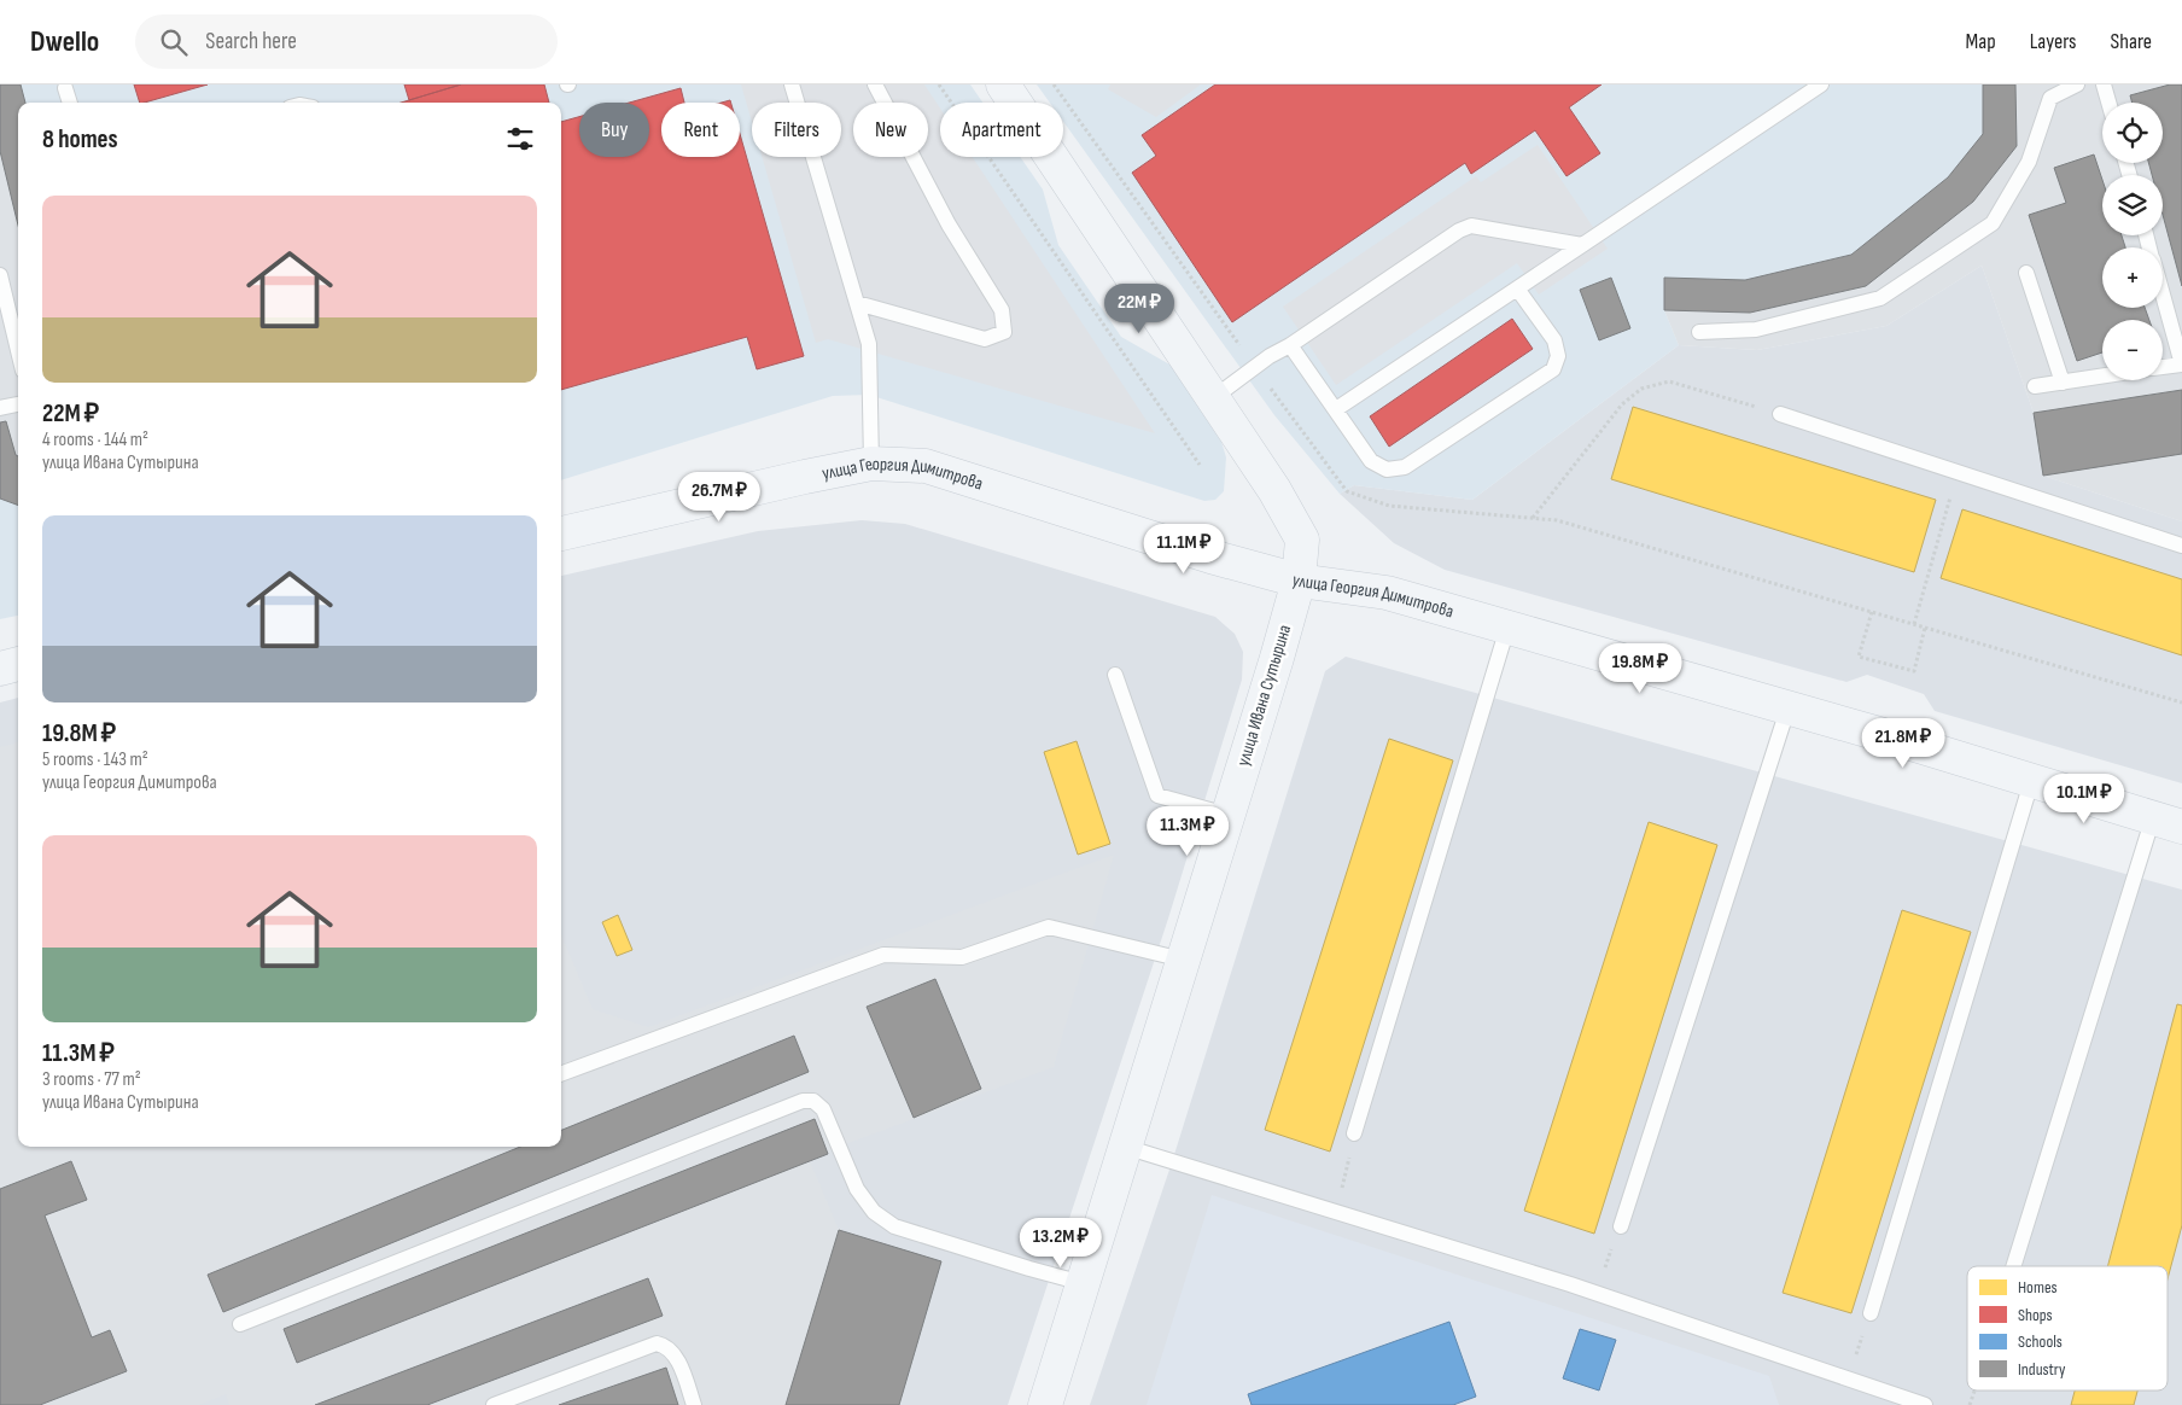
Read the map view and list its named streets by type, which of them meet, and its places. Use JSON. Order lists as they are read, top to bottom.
{
  "streets": {
    "main road": ["улица Георгия Димитрова", "улица Ивана Сутырина"]
  },
  "crossings": [
    ["улица Георгия Димитрова", "улица Ивана Сутырина"]
  ],
  "legend": [
    "Homes",
    "Shops",
    "Schools",
    "Industry"
  ],
  "page": {
    "header": "Dwello",
    "search": "Search here",
    "nav": ["Map", "Layers", "Share"],
    "map_buttons": ["+", "−"],
    "chip": [
      "Buy",
      "Rent",
      "Filters",
      "New",
      "Apartment"
    ],
    "heading": "8 homes",
    "list": [
      {
        "name": "22M ₽",
        "note": "4 rooms · 144 m² · улица Ивана Сутырина"
      },
      {
        "name": "19.8M ₽",
        "note": "5 rooms · 143 m² · улица Георгия Димитрова"
      },
      {
        "name": "11.3M ₽",
        "note": "3 rooms · 77 m² · улица Ивана Сутырина"
      }
    ],
    "price": [
      "22M ₽",
      "26.7M ₽",
      "11.1M ₽",
      "19.8M ₽",
      "21.8M ₽",
      "10.1M ₽",
      "11.3M ₽",
      "13.2M ₽"
    ]
  }
}
